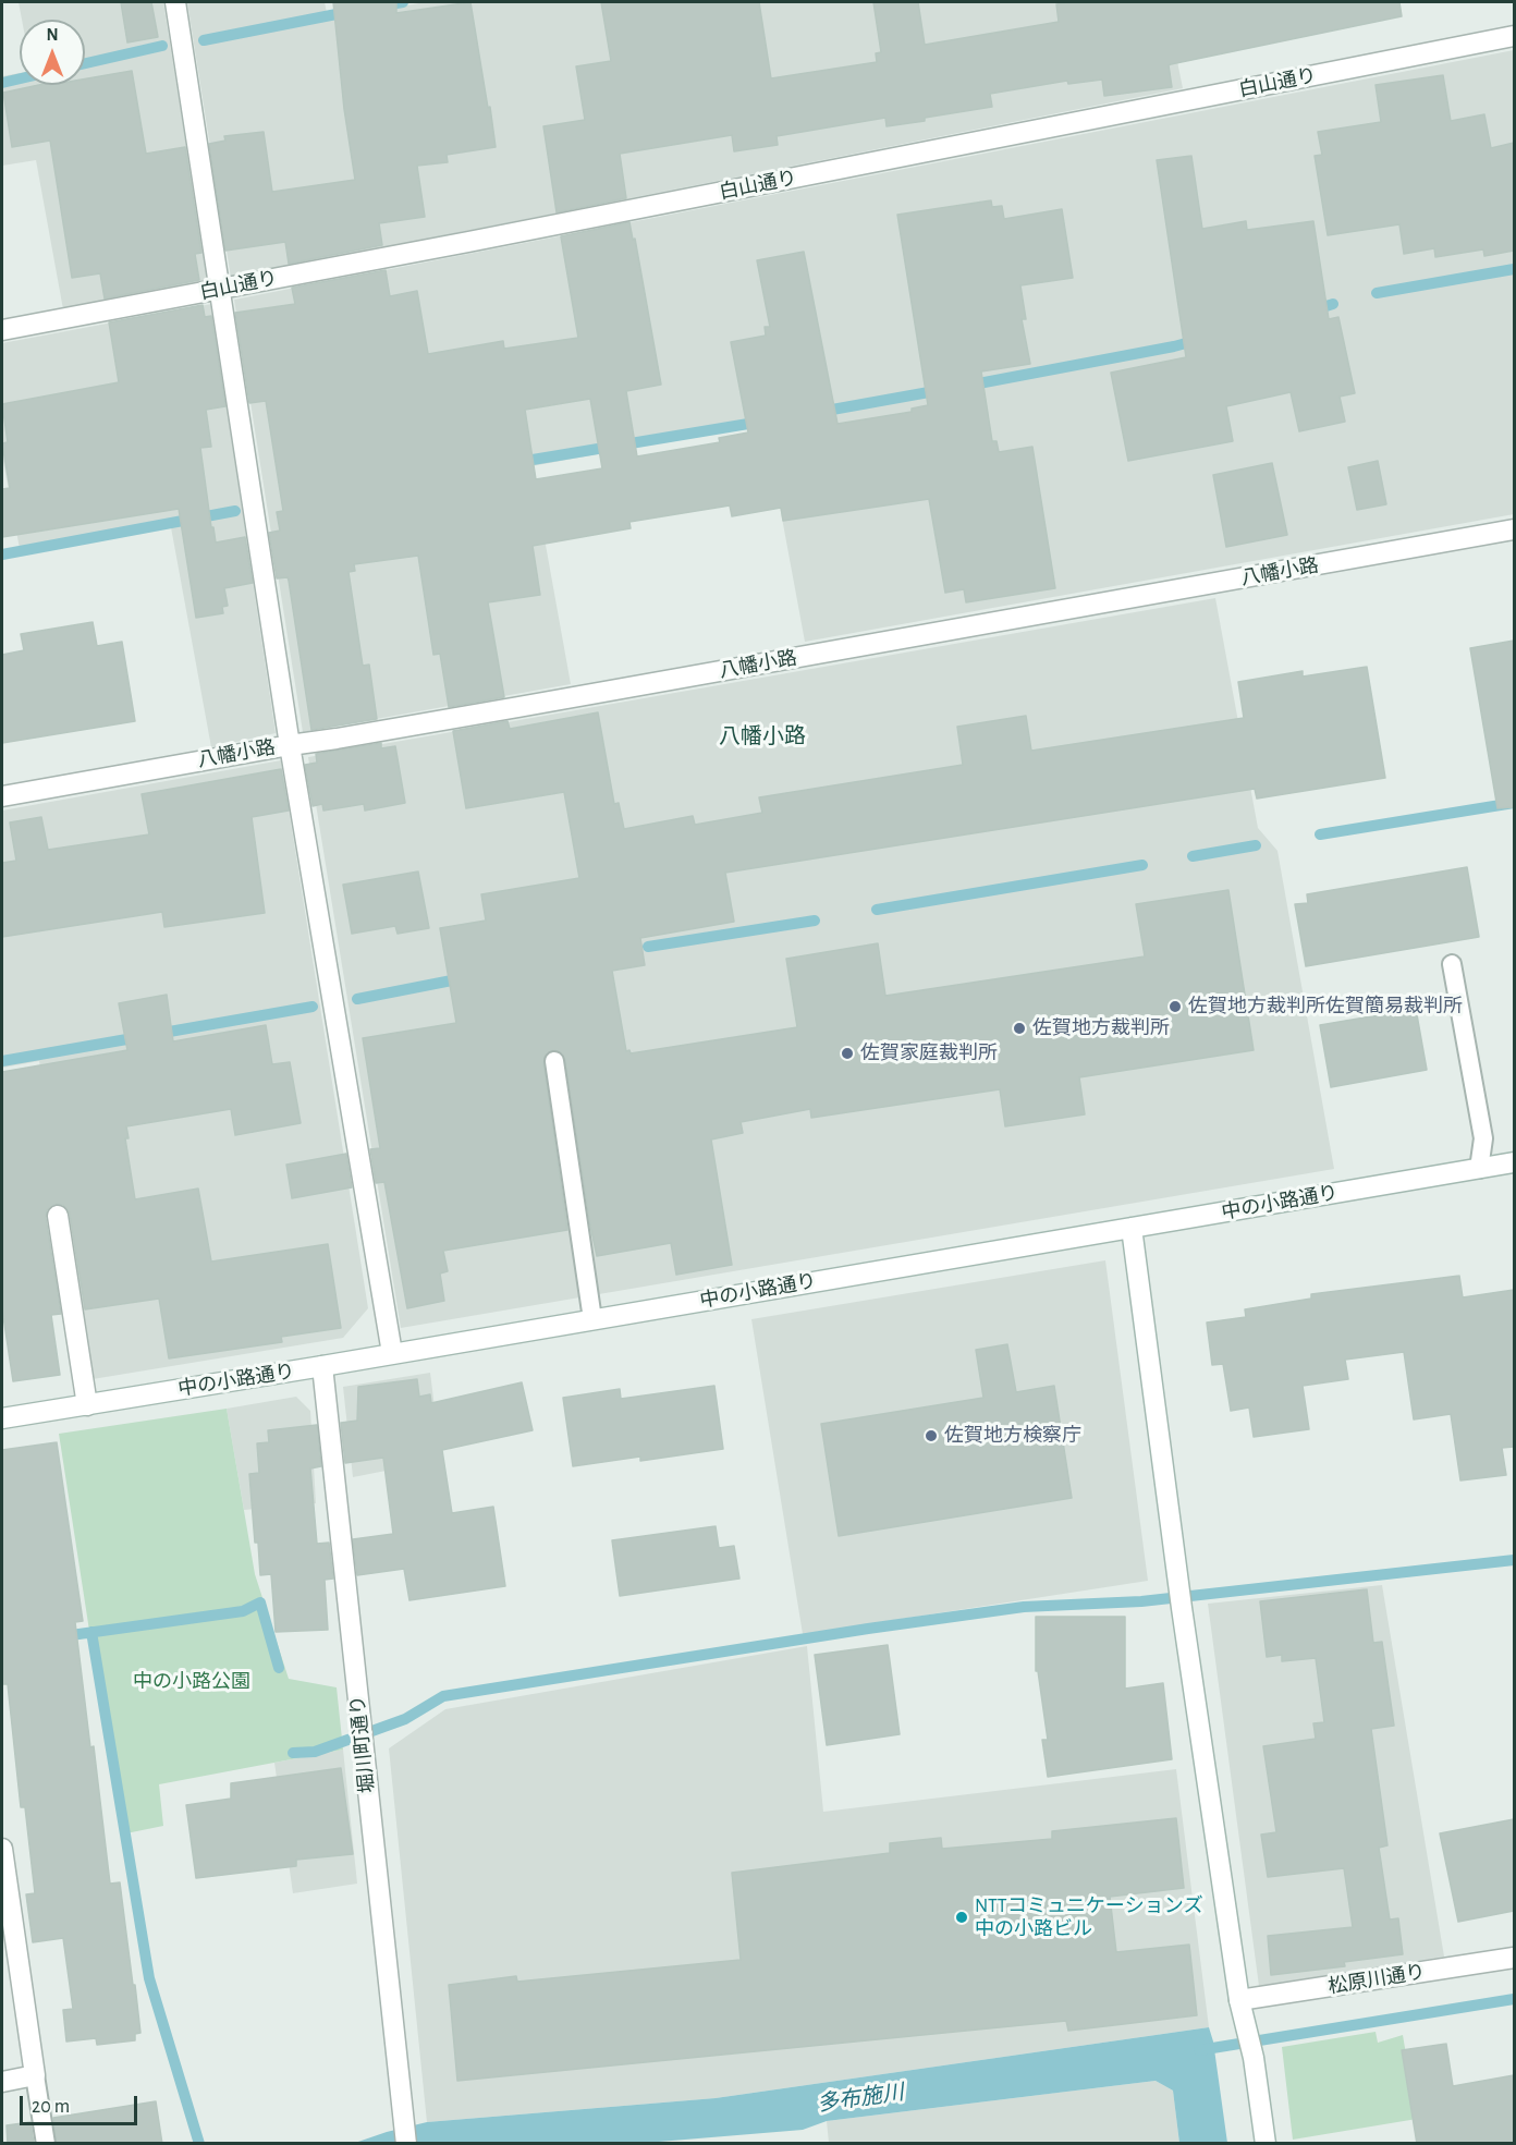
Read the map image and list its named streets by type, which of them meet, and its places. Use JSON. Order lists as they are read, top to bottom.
{
  "streets": {
    "street": [
      "白山通り",
      "八幡小路",
      "中の小路通り",
      "堀川町通り",
      "松原川通り"
    ]
  },
  "crossings": [
    ["中の小路通り", "堀川町通り"]
  ],
  "districts": ["八幡小路"],
  "water": ["多布施川"],
  "parks": ["中の小路公園"],
  "places": [
    "佐賀地方裁判所佐賀簡易裁判所",
    "佐賀地方裁判所",
    "佐賀家庭裁判所",
    "佐賀地方検察庁",
    "NTTコミュニケーションズ 中の小路ビル"
  ],
  "scale_bar": "20 m",
  "north": "top"
}
